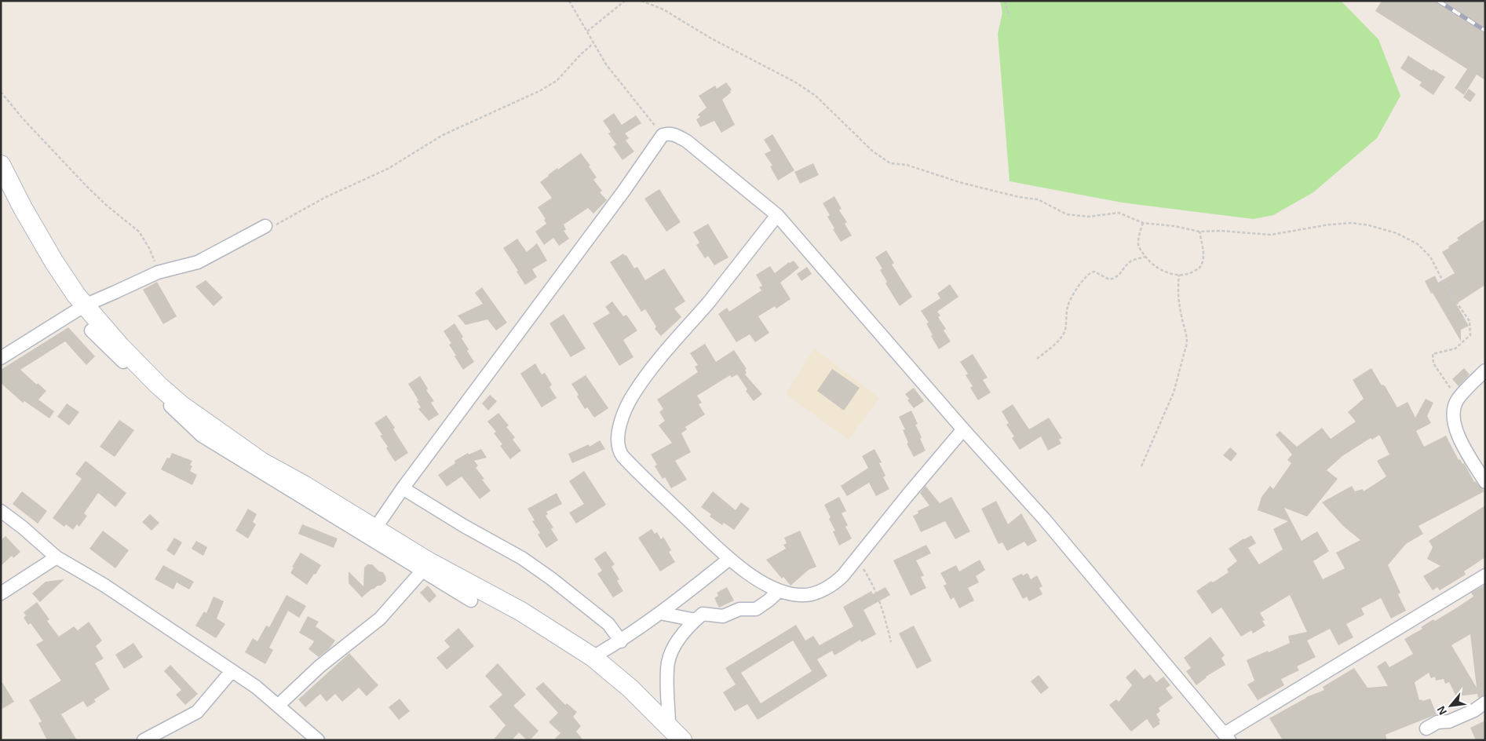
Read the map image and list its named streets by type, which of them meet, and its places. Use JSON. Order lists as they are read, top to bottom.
{
  "north": "bottom left"
}
